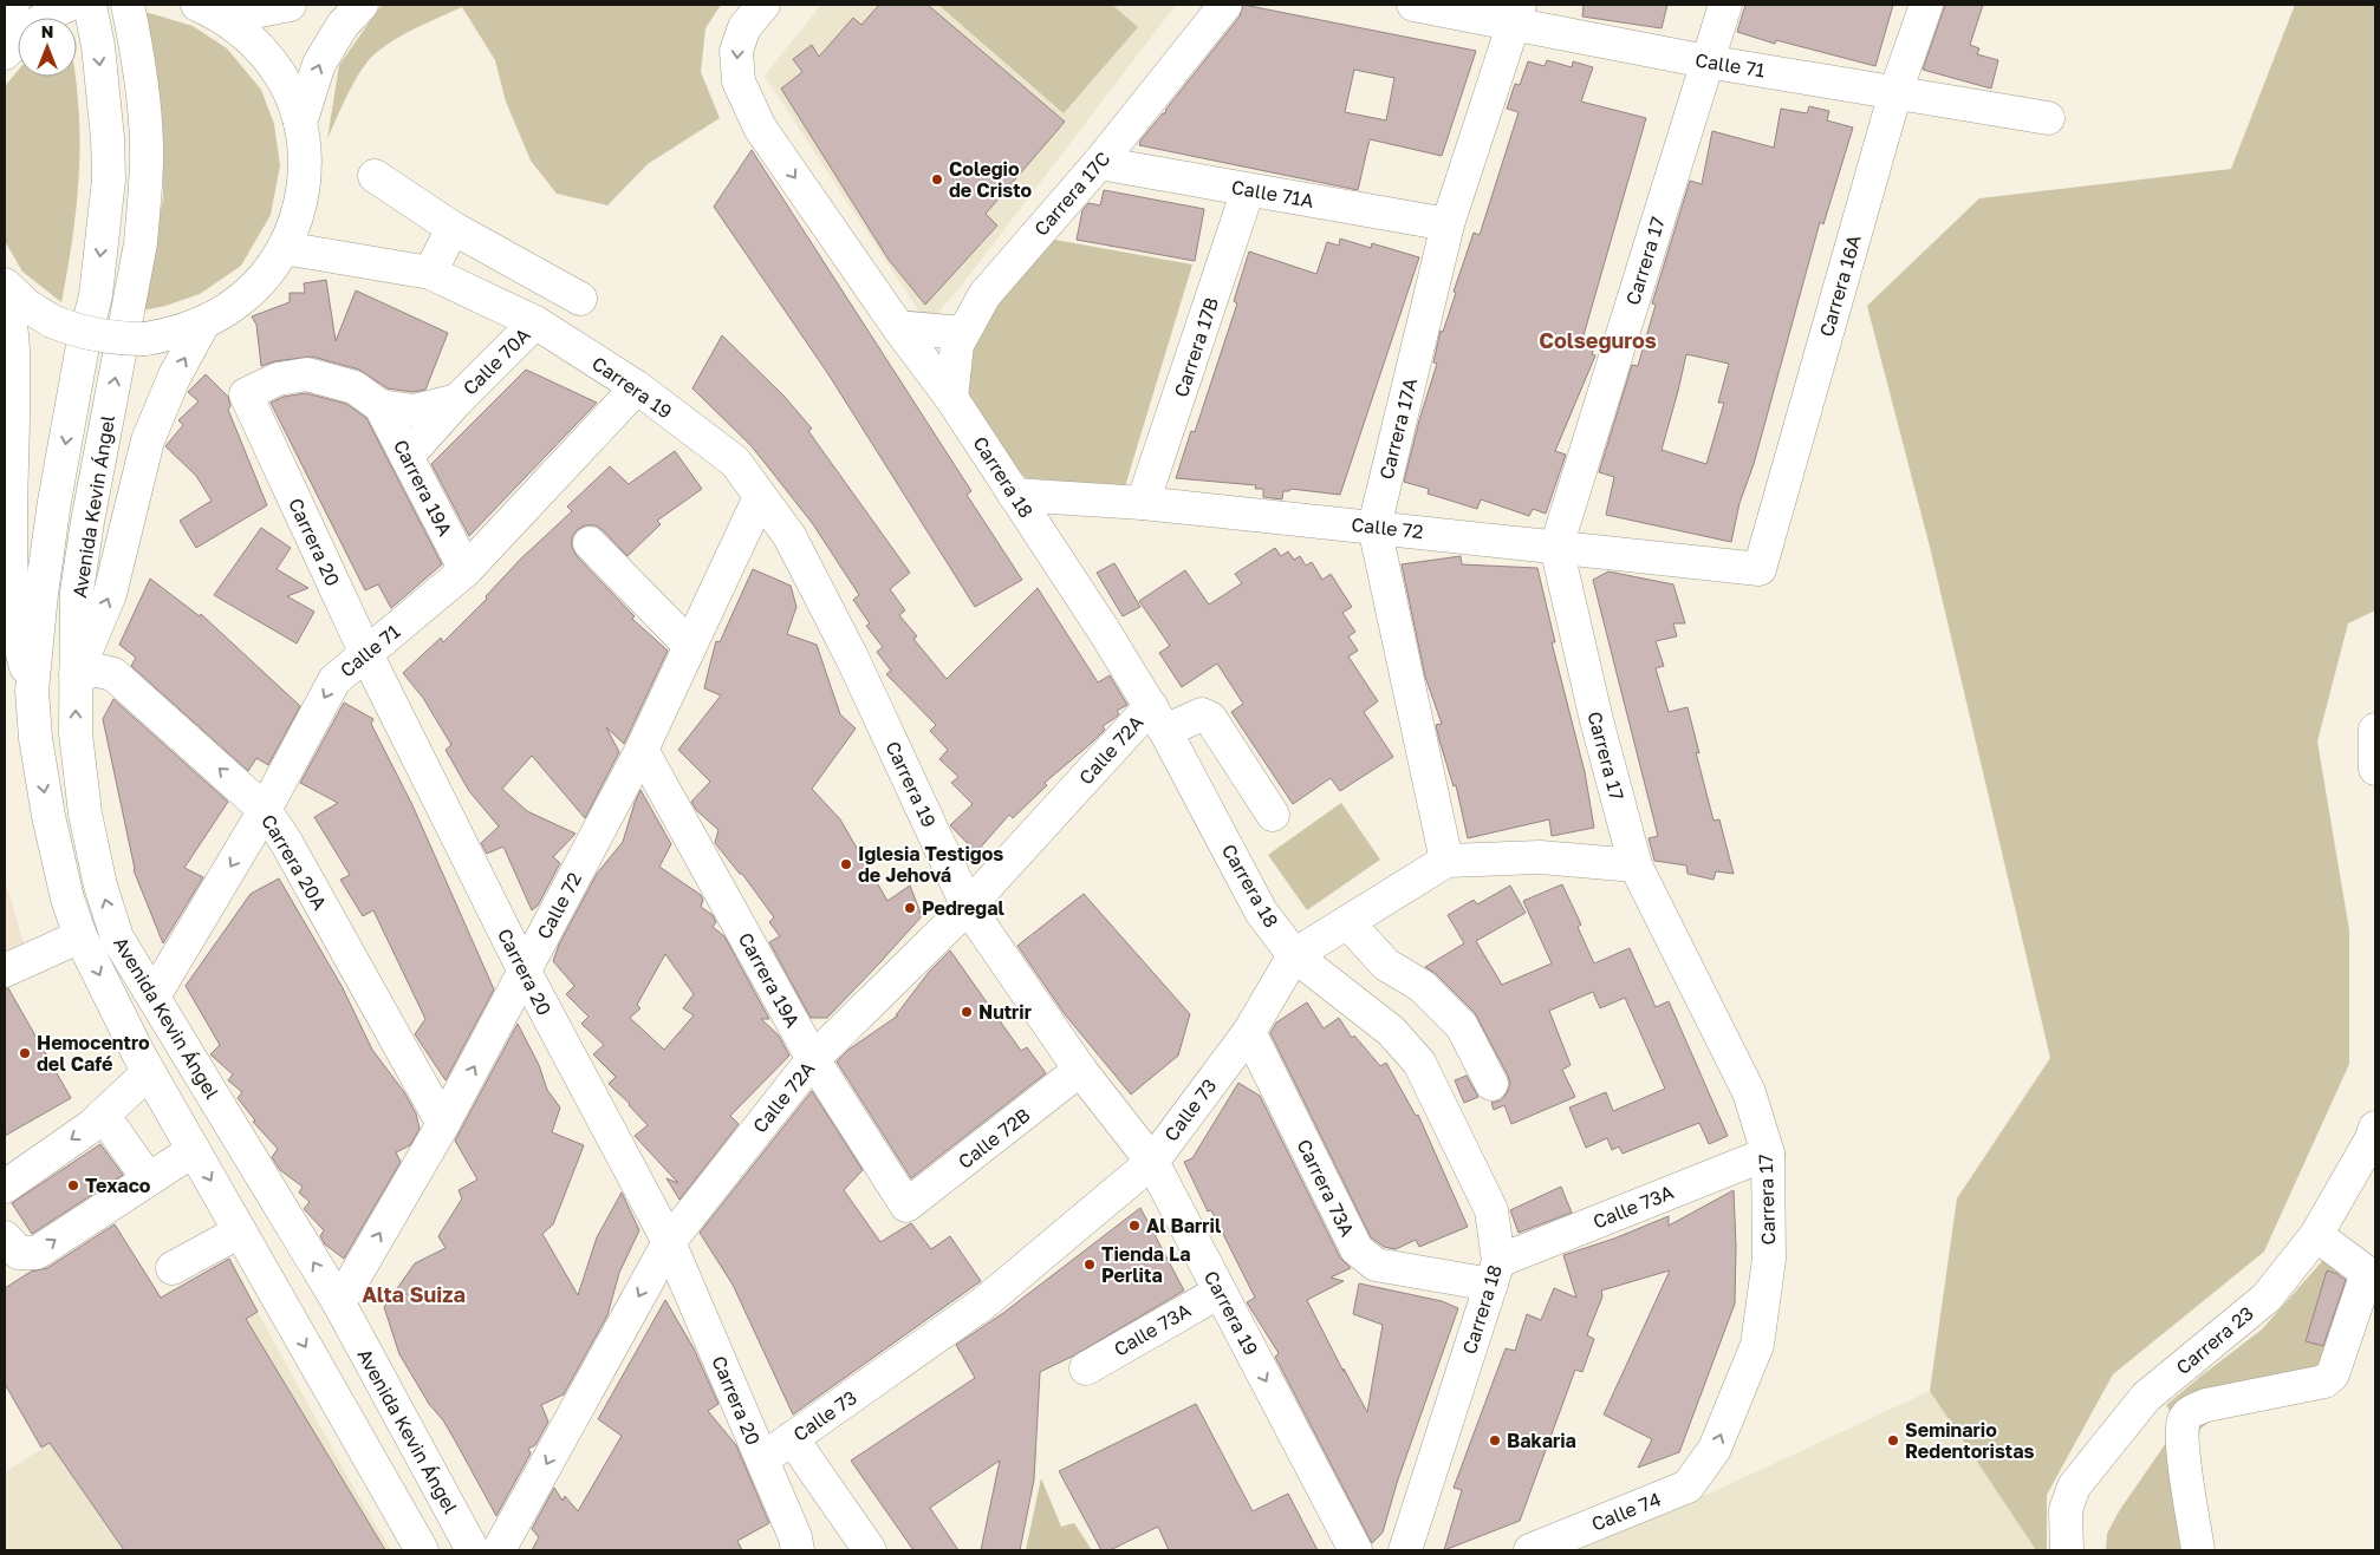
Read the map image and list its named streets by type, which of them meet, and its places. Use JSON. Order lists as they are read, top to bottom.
{
  "streets": {
    "street": [
      "Calle 71",
      "Carrera 17C",
      "Calle 71A",
      "Carrera 17",
      "Carrera 16A",
      "Carrera 17B",
      "Calle 70A",
      "Carrera 19",
      "Carrera 17A",
      "Carrera 18",
      "Carrera 19A",
      "Avenida Kevin Ángel",
      "Calle 72",
      "Carrera 20",
      "Calle 72A",
      "Carrera 20A",
      "Calle 73",
      "Calle 72B",
      "Carrera 73A",
      "Calle 73A",
      "Carrera 23",
      "Calle 74"
    ]
  },
  "crossings": [
    ["Calle 71", "Carrera 17"],
    ["Calle 71", "Carrera 16A"],
    ["Calle 71", "Carrera 19"],
    ["Calle 71", "Carrera 17A"],
    ["Calle 71", "Carrera 19A"],
    ["Calle 71", "Avenida Kevin Ángel"],
    ["Calle 71", "Carrera 20"],
    ["Calle 71", "Carrera 20A"],
    ["Carrera 17C", "Calle 71A"],
    ["Carrera 17C", "Carrera 18"],
    ["Calle 71A", "Carrera 17B"],
    ["Calle 71A", "Carrera 17A"],
    ["Carrera 17", "Calle 72"],
    ["Carrera 17", "Calle 73"],
    ["Carrera 17", "Calle 73A"],
    ["Carrera 17", "Calle 74"],
    ["Carrera 16A", "Calle 72"],
    ["Carrera 17B", "Calle 72"],
    ["Calle 70A", "Carrera 19"],
    ["Calle 70A", "Carrera 19A"],
    ["Calle 70A", "Carrera 20"],
    ["Carrera 19", "Calle 72"],
    ["Carrera 19", "Calle 72A"],
    ["Carrera 19", "Calle 73"],
    ["Carrera 19", "Calle 72B"],
    ["Carrera 19", "Calle 73A"],
    ["Carrera 17A", "Calle 72"],
    ["Carrera 17A", "Calle 73"],
    ["Carrera 18", "Calle 72"],
    ["Carrera 18", "Calle 72A"],
    ["Carrera 18", "Calle 73"],
    ["Carrera 18", "Carrera 73A"],
    ["Carrera 18", "Calle 73A"],
    ["Carrera 19A", "Calle 72"],
    ["Carrera 19A", "Carrera 20"],
    ["Carrera 19A", "Calle 72A"],
    ["Carrera 19A", "Calle 72B"],
    ["Avenida Kevin Ángel", "Calle 72"],
    ["Avenida Kevin Ángel", "Carrera 20A"],
    ["Calle 72", "Carrera 20"],
    ["Calle 72", "Carrera 20A"],
    ["Carrera 20", "Calle 72A"],
    ["Carrera 20", "Calle 73"],
    ["Calle 73", "Carrera 73A"],
    ["Carrera 73A", "Calle 73A"]
  ],
  "one_way": ["Carrera 20A"],
  "districts": ["Colseguros", "Alta Suiza"],
  "places": [
    "Colegio de Cristo",
    "Iglesia Testigos de Jehová",
    "Pedregal",
    "Nutrir",
    "Hemocentro del Café",
    "Texaco",
    "Al Barril",
    "Tienda La Perlita",
    "Bakaria",
    "Seminario Redentoristas"
  ],
  "north": "top"
}
